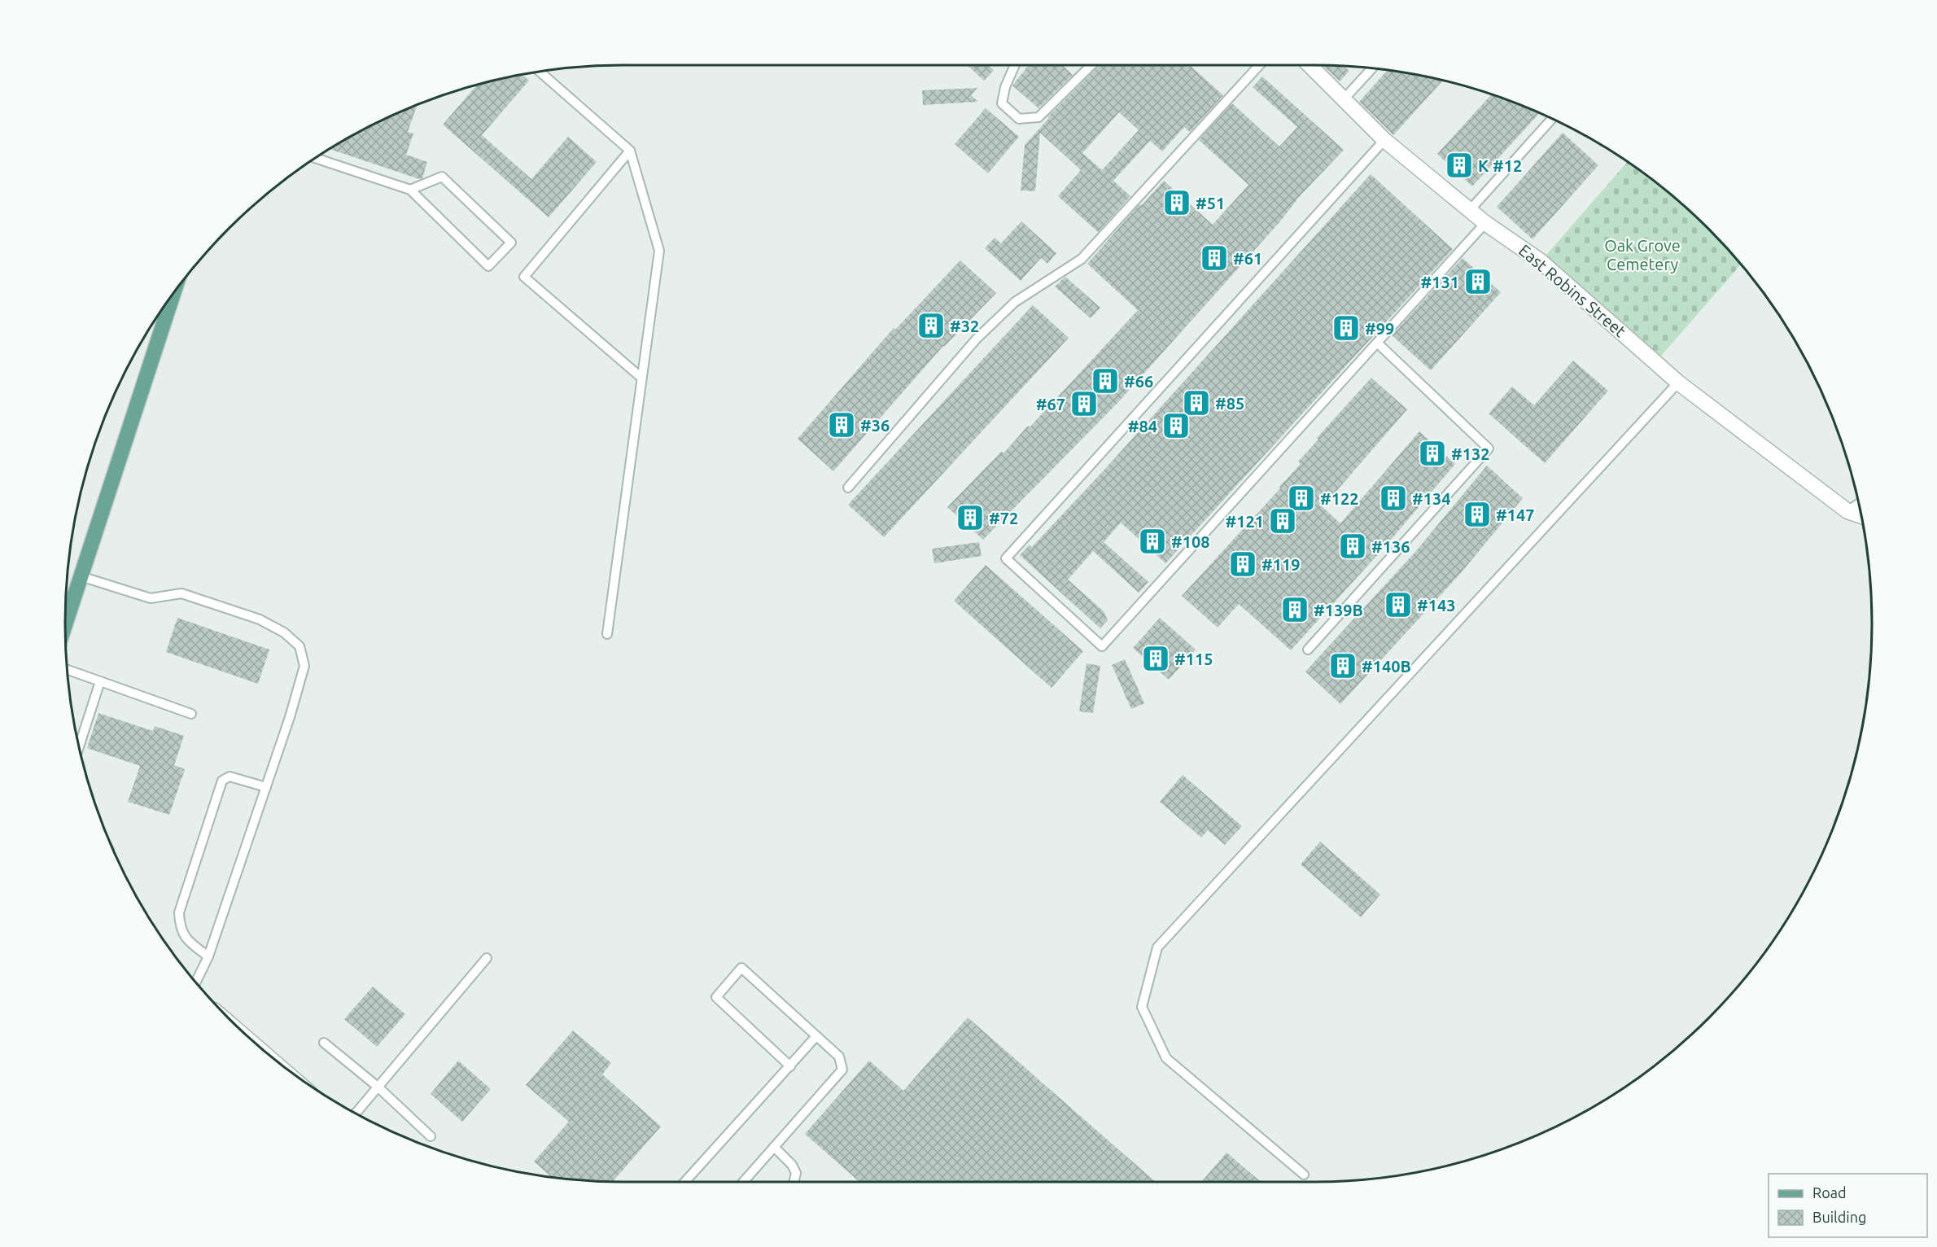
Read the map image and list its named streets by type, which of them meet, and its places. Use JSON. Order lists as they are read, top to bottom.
{
  "streets": {
    "street": ["East Robins Street"]
  },
  "parks": ["Oak Grove Cemetery"],
  "places": {
    "building": [
      "K #12",
      "#51",
      "#61",
      "#131",
      "#32",
      "#99",
      "#66",
      "#85",
      "#67",
      "#36",
      "#84",
      "#132",
      "#122",
      "#134",
      "#147",
      "#72",
      "#121",
      "#108",
      "#136",
      "#119",
      "#143",
      "#139B",
      "#115",
      "#140B"
    ]
  },
  "legend": ["Road", "Building"]
}
